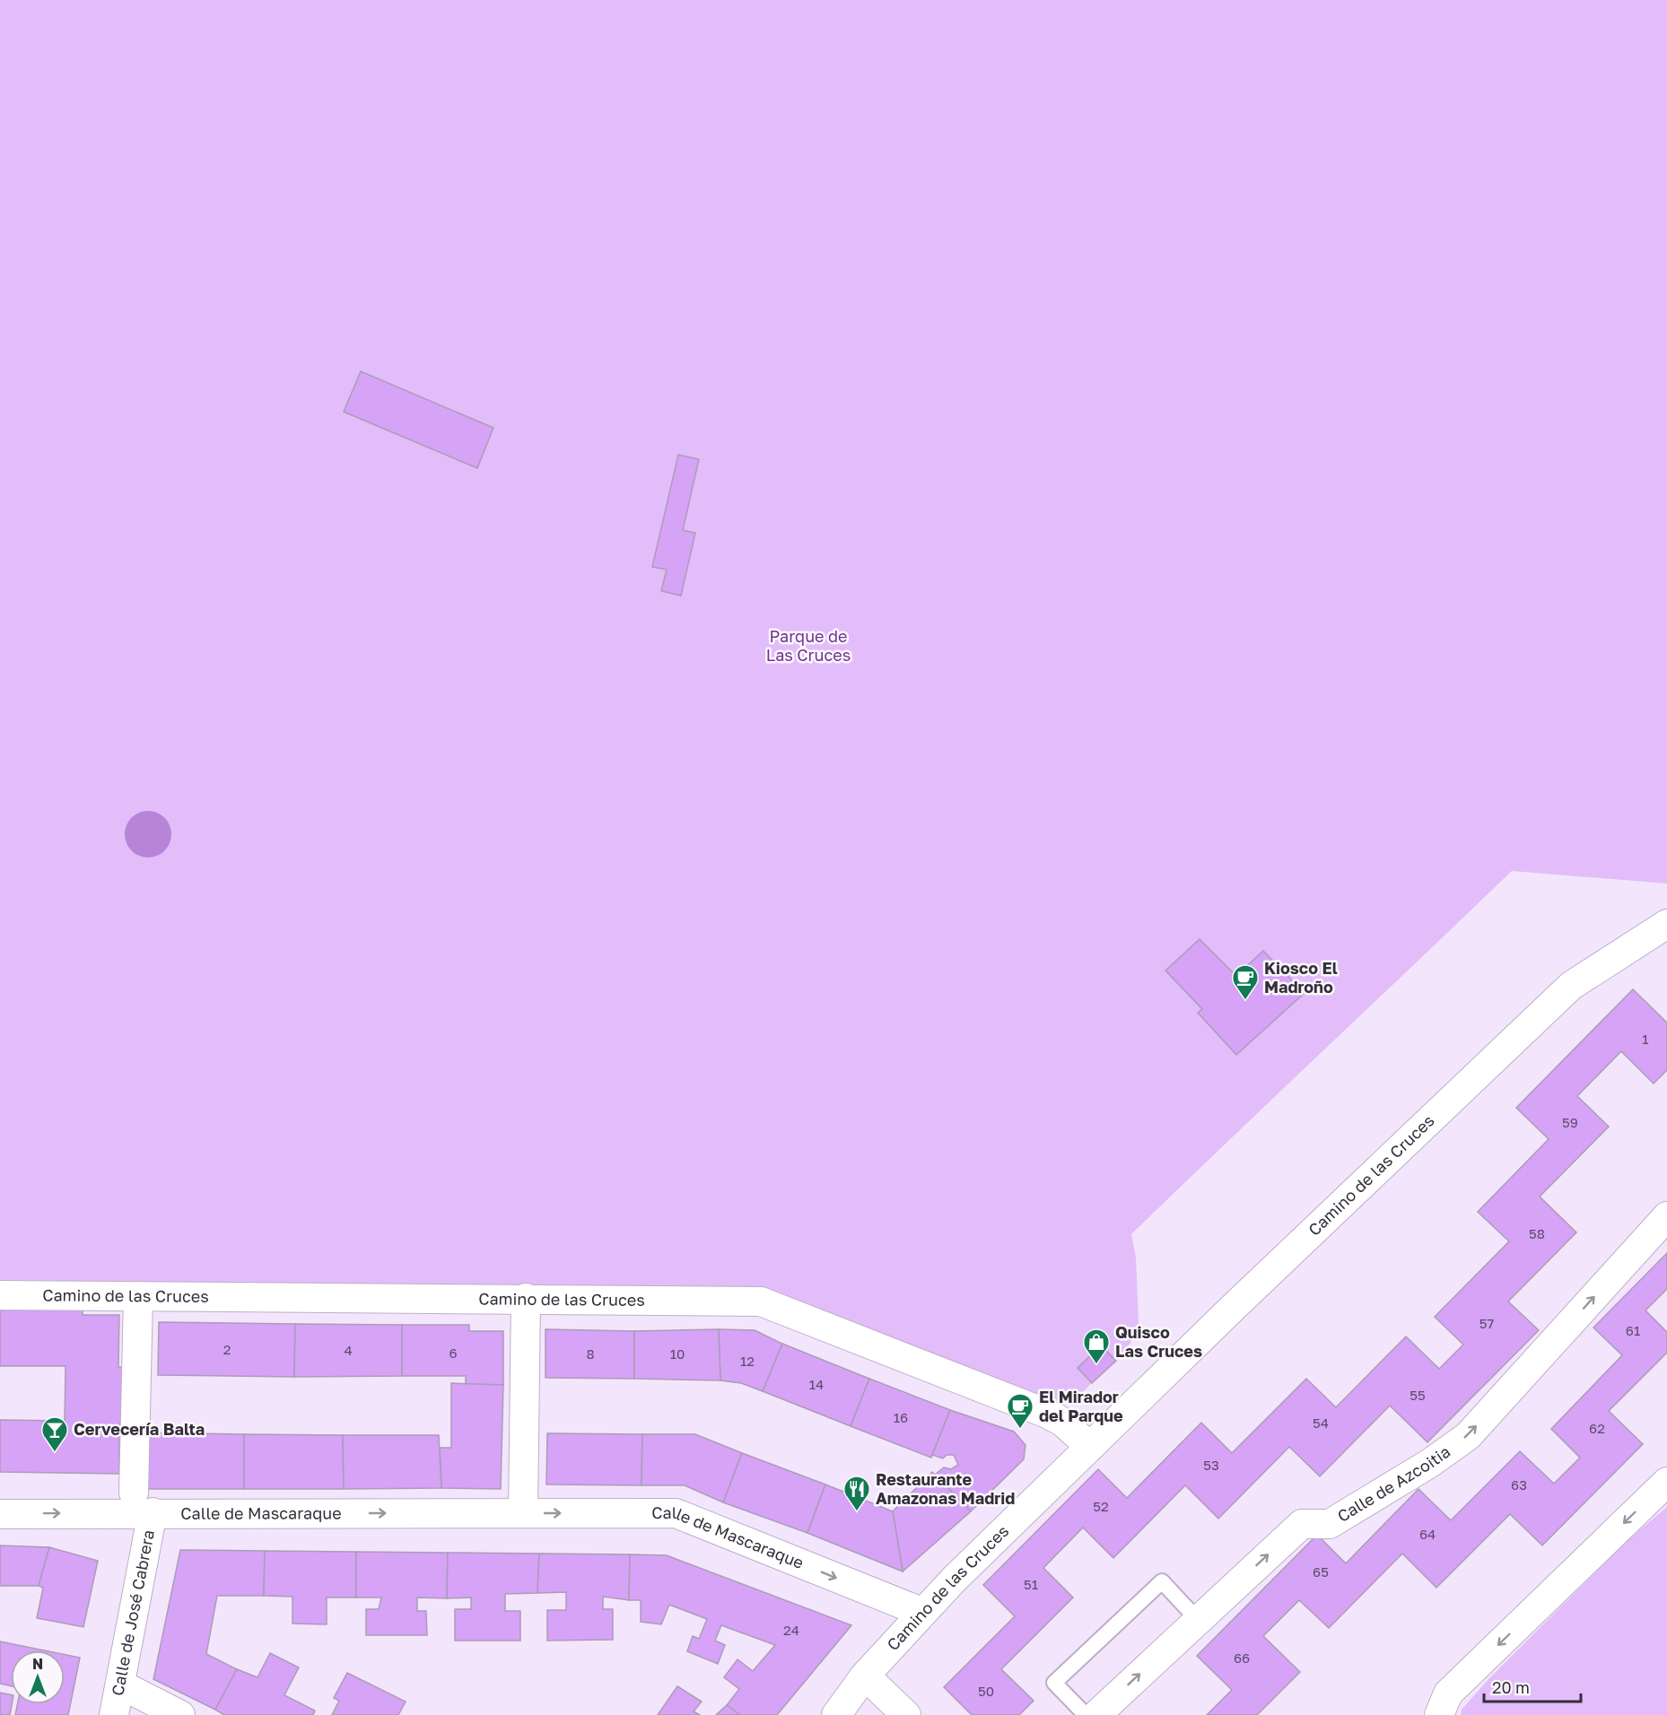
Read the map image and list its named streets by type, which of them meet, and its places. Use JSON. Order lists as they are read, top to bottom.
{
  "streets": {
    "street": [
      "Camino de las Cruces",
      "Calle de Azcoitia",
      "Calle de Mascaraque",
      "Calle de José Cabrera"
    ]
  },
  "crossings": [
    ["Camino de las Cruces", "Calle de Mascaraque"],
    ["Calle de Mascaraque", "Calle de José Cabrera"]
  ],
  "one_way": ["Calle de Mascaraque"],
  "parks": ["Parque de Las Cruces"],
  "places": {
    "cafe": ["Kiosco El Madroño", "El Mirador del Parque"],
    "shop": ["Quisco Las Cruces"],
    "bar": ["Cervecería Balta"],
    "restaurant": ["Restaurante Amazonas Madrid"]
  },
  "house_numbers": [
    "1",
    "59",
    "58",
    "57",
    "61",
    "2",
    "4",
    "6",
    "8",
    "10",
    "12",
    "14",
    "55",
    "16",
    "54",
    "62",
    "53",
    "63",
    "52",
    "64",
    "65",
    "51",
    "24",
    "66",
    "50"
  ],
  "scale_bar": "20 m",
  "north": "top"
}
